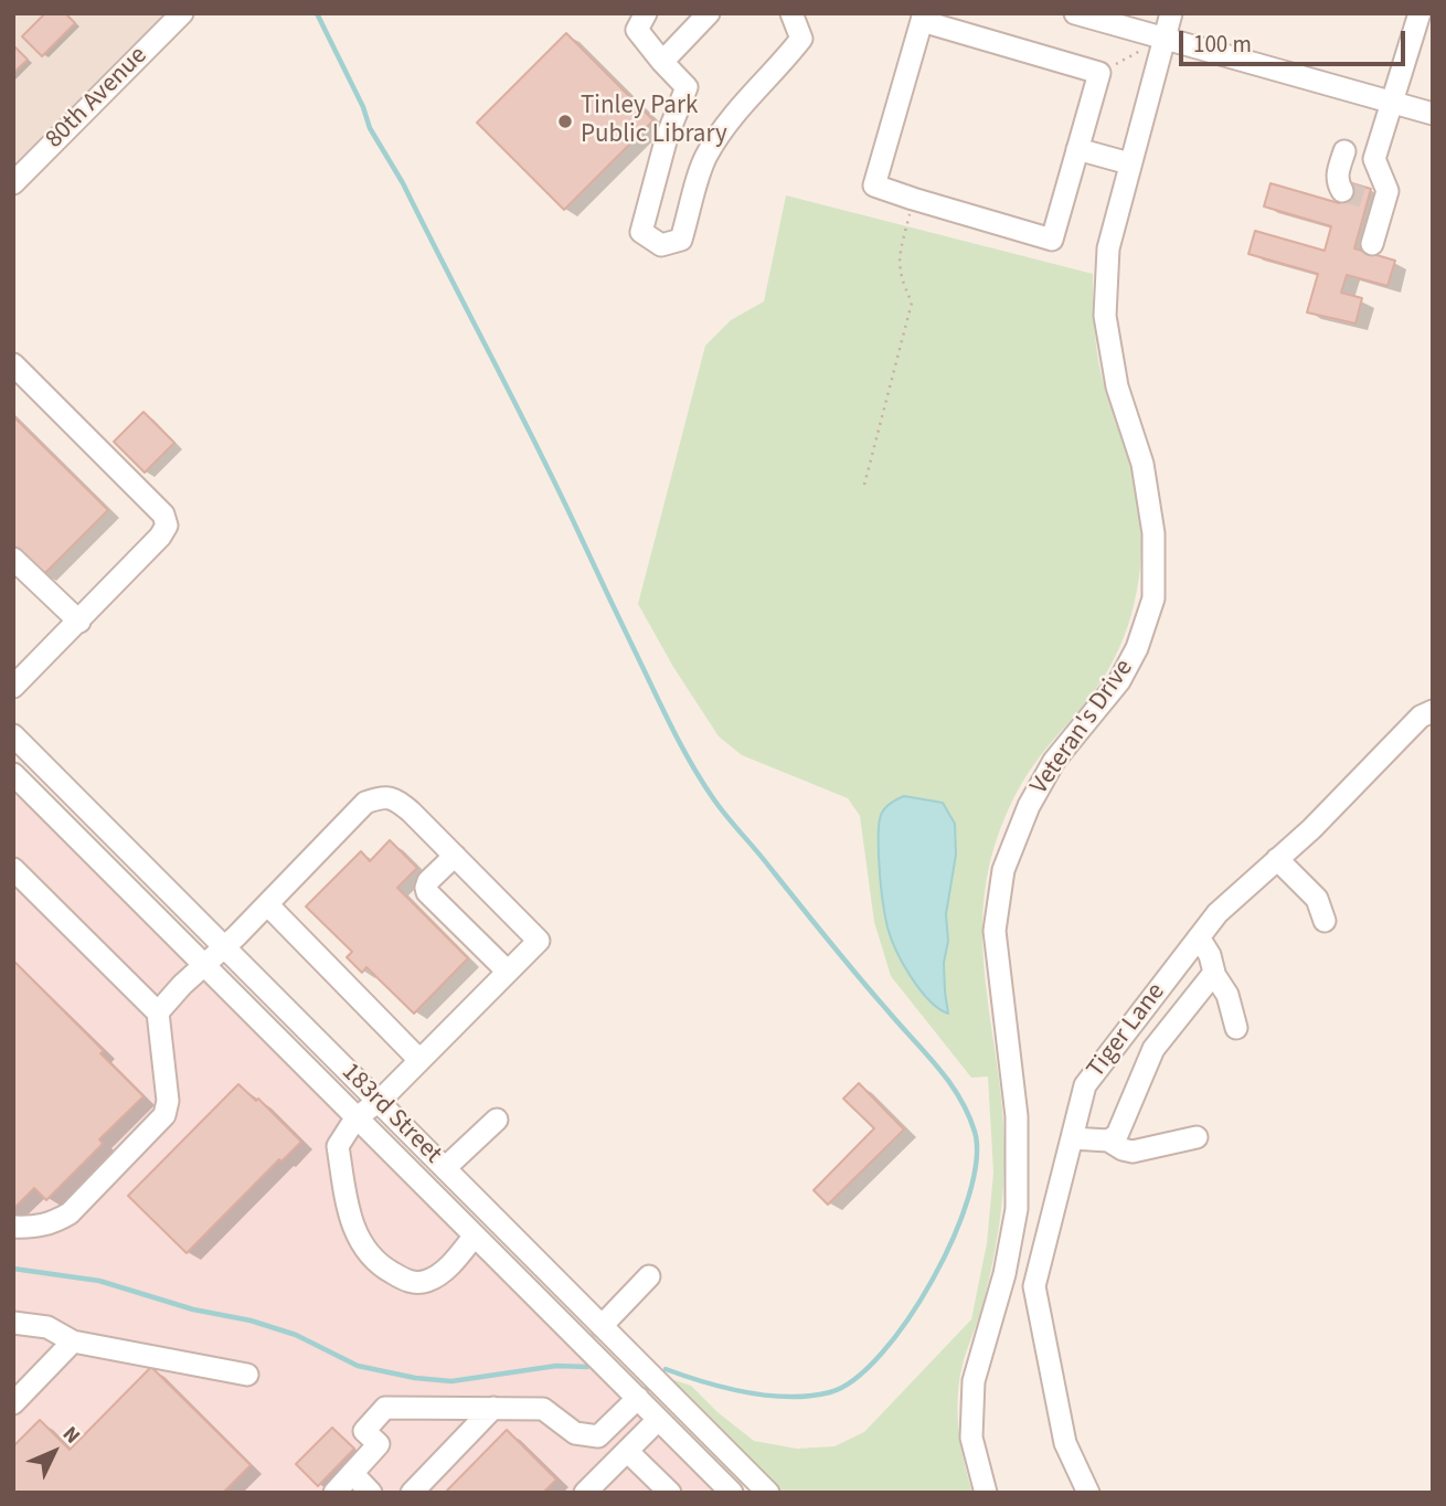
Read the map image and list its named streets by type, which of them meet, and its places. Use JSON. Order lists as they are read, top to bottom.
{
  "streets": {
    "street": [
      "80th Avenue",
      "Veteran's Drive",
      "Tiger Lane",
      "183rd Street"
    ]
  },
  "places": ["Tinley Park Public Library"],
  "scale_bar": "100 m",
  "north": "top right"
}
